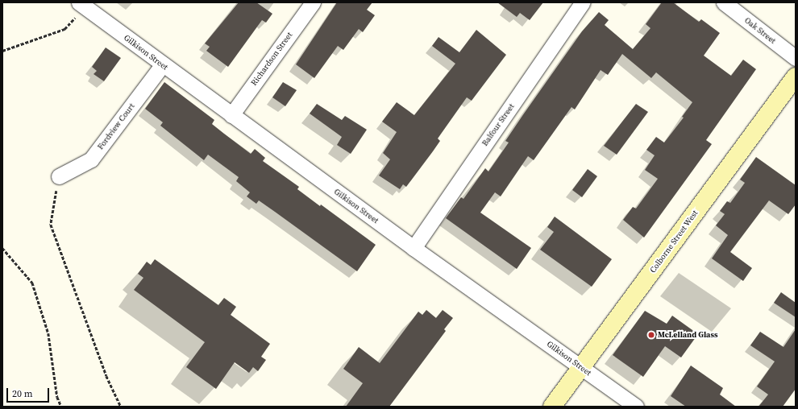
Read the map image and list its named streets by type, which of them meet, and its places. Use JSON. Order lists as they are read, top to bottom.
{
  "streets": {
    "main road": ["Colborne Street West"],
    "street": [
      "Oak Street",
      "Gilkison Street",
      "Richardson Street",
      "Balfour Street",
      "Fordview Court"
    ]
  },
  "crossings": [
    ["Gilkison Street", "Richardson Street"],
    ["Gilkison Street", "Balfour Street"],
    ["Gilkison Street", "Fordview Court"],
    ["Gilkison Street", "Colborne Street West"]
  ],
  "places": ["McLelland Glass"],
  "scale_bar": "20 m"
}
